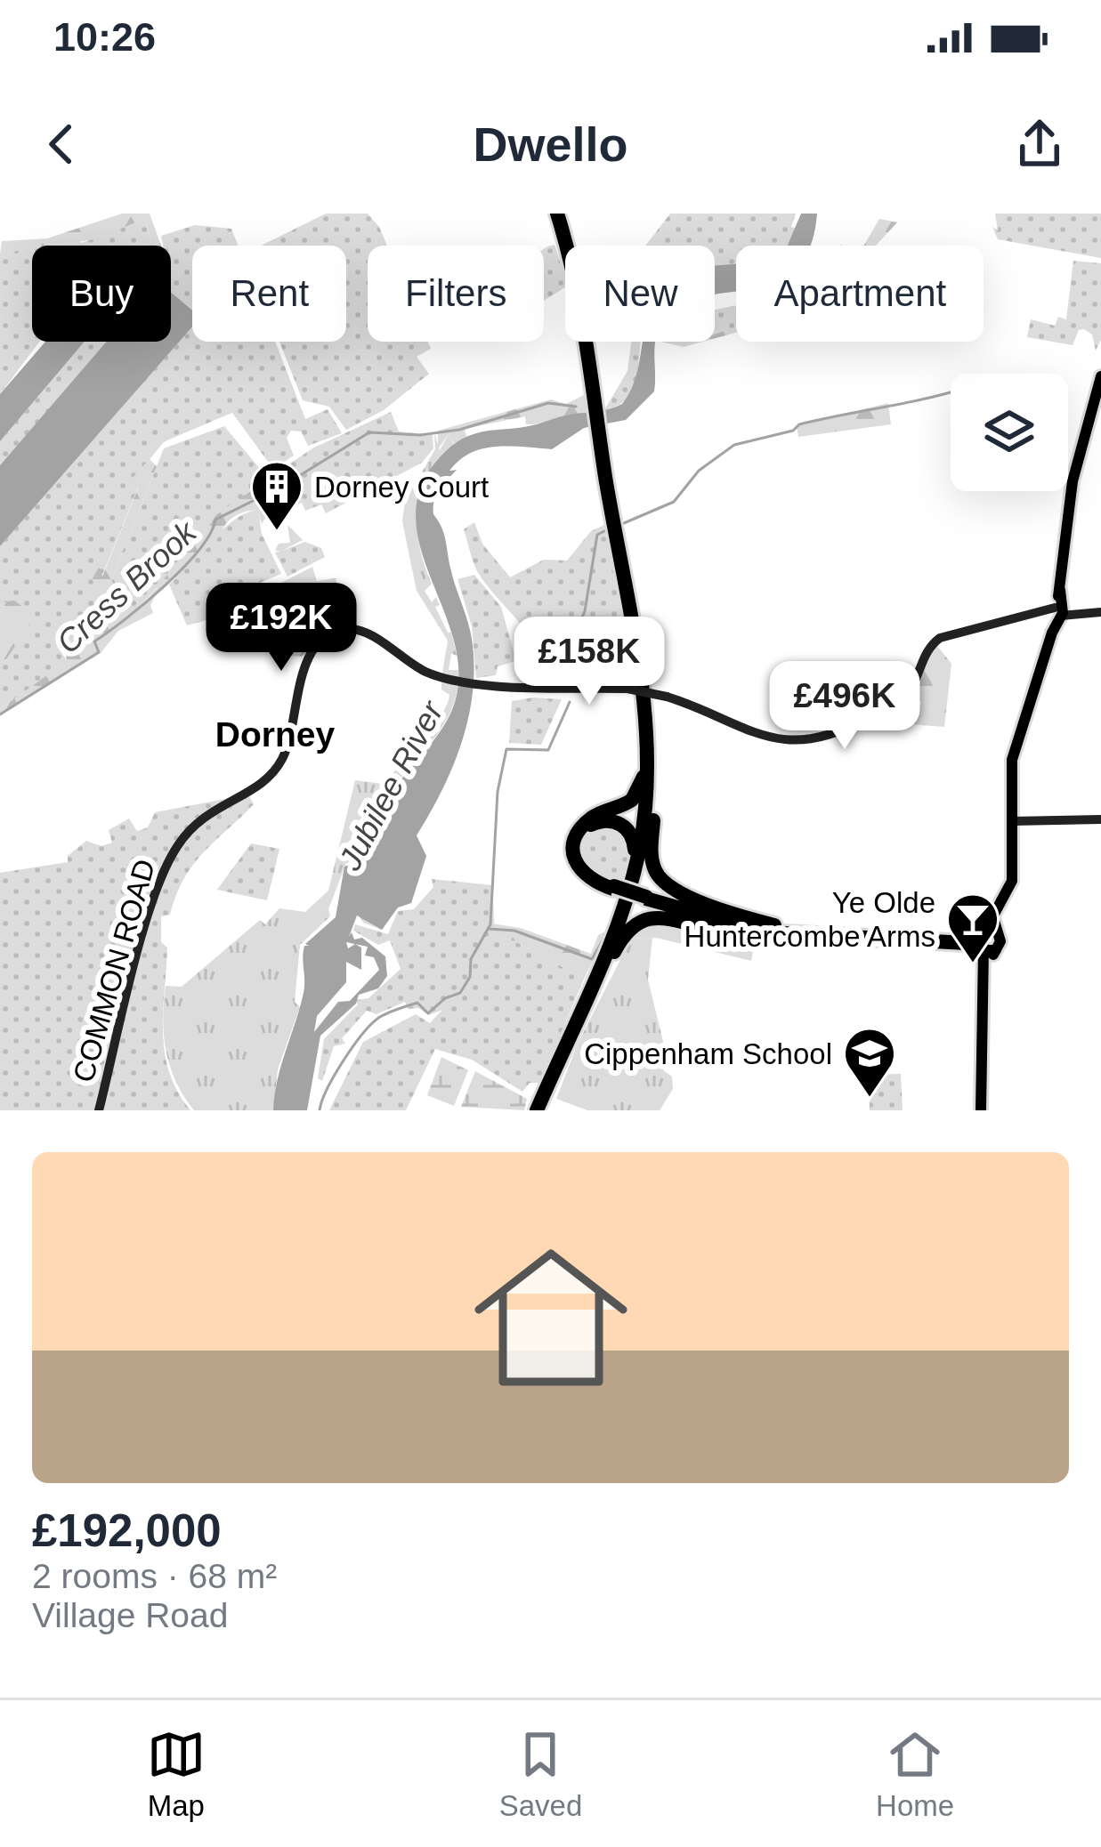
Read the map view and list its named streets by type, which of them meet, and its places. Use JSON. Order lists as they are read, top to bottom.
{
  "streets": {
    "main road": ["COMMON ROAD"]
  },
  "districts": ["Dorney"],
  "water": ["Cress Brook", "Jubilee River"],
  "places": {
    "building": ["Dorney Court"],
    "bar": ["Ye Olde Huntercombe Arms"],
    "school or university": ["Cippenham School"]
  },
  "page": {
    "status": "10:26",
    "header": "Dwello",
    "chip": [
      "Buy",
      "Rent",
      "Filters",
      "New",
      "Apartment"
    ],
    "price": ["£192K", "£158K", "£496K"],
    "list": [
      {
        "name": "£192,000",
        "note": "2 rooms · 68 m² · Village Road"
      }
    ],
    "tabs": ["Map", "Saved", "Home"]
  }
}
